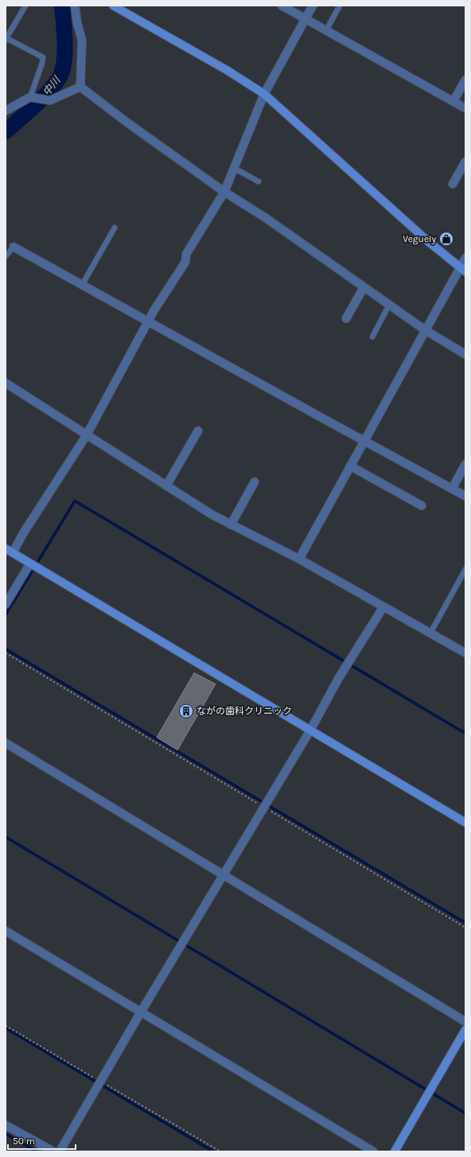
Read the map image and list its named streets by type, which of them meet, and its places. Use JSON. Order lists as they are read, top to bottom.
{
  "water": ["中川"],
  "places": {
    "shop": ["Veguely"],
    "building": ["ながの歯科クリニック"]
  },
  "scale_bar": "50 m"
}
